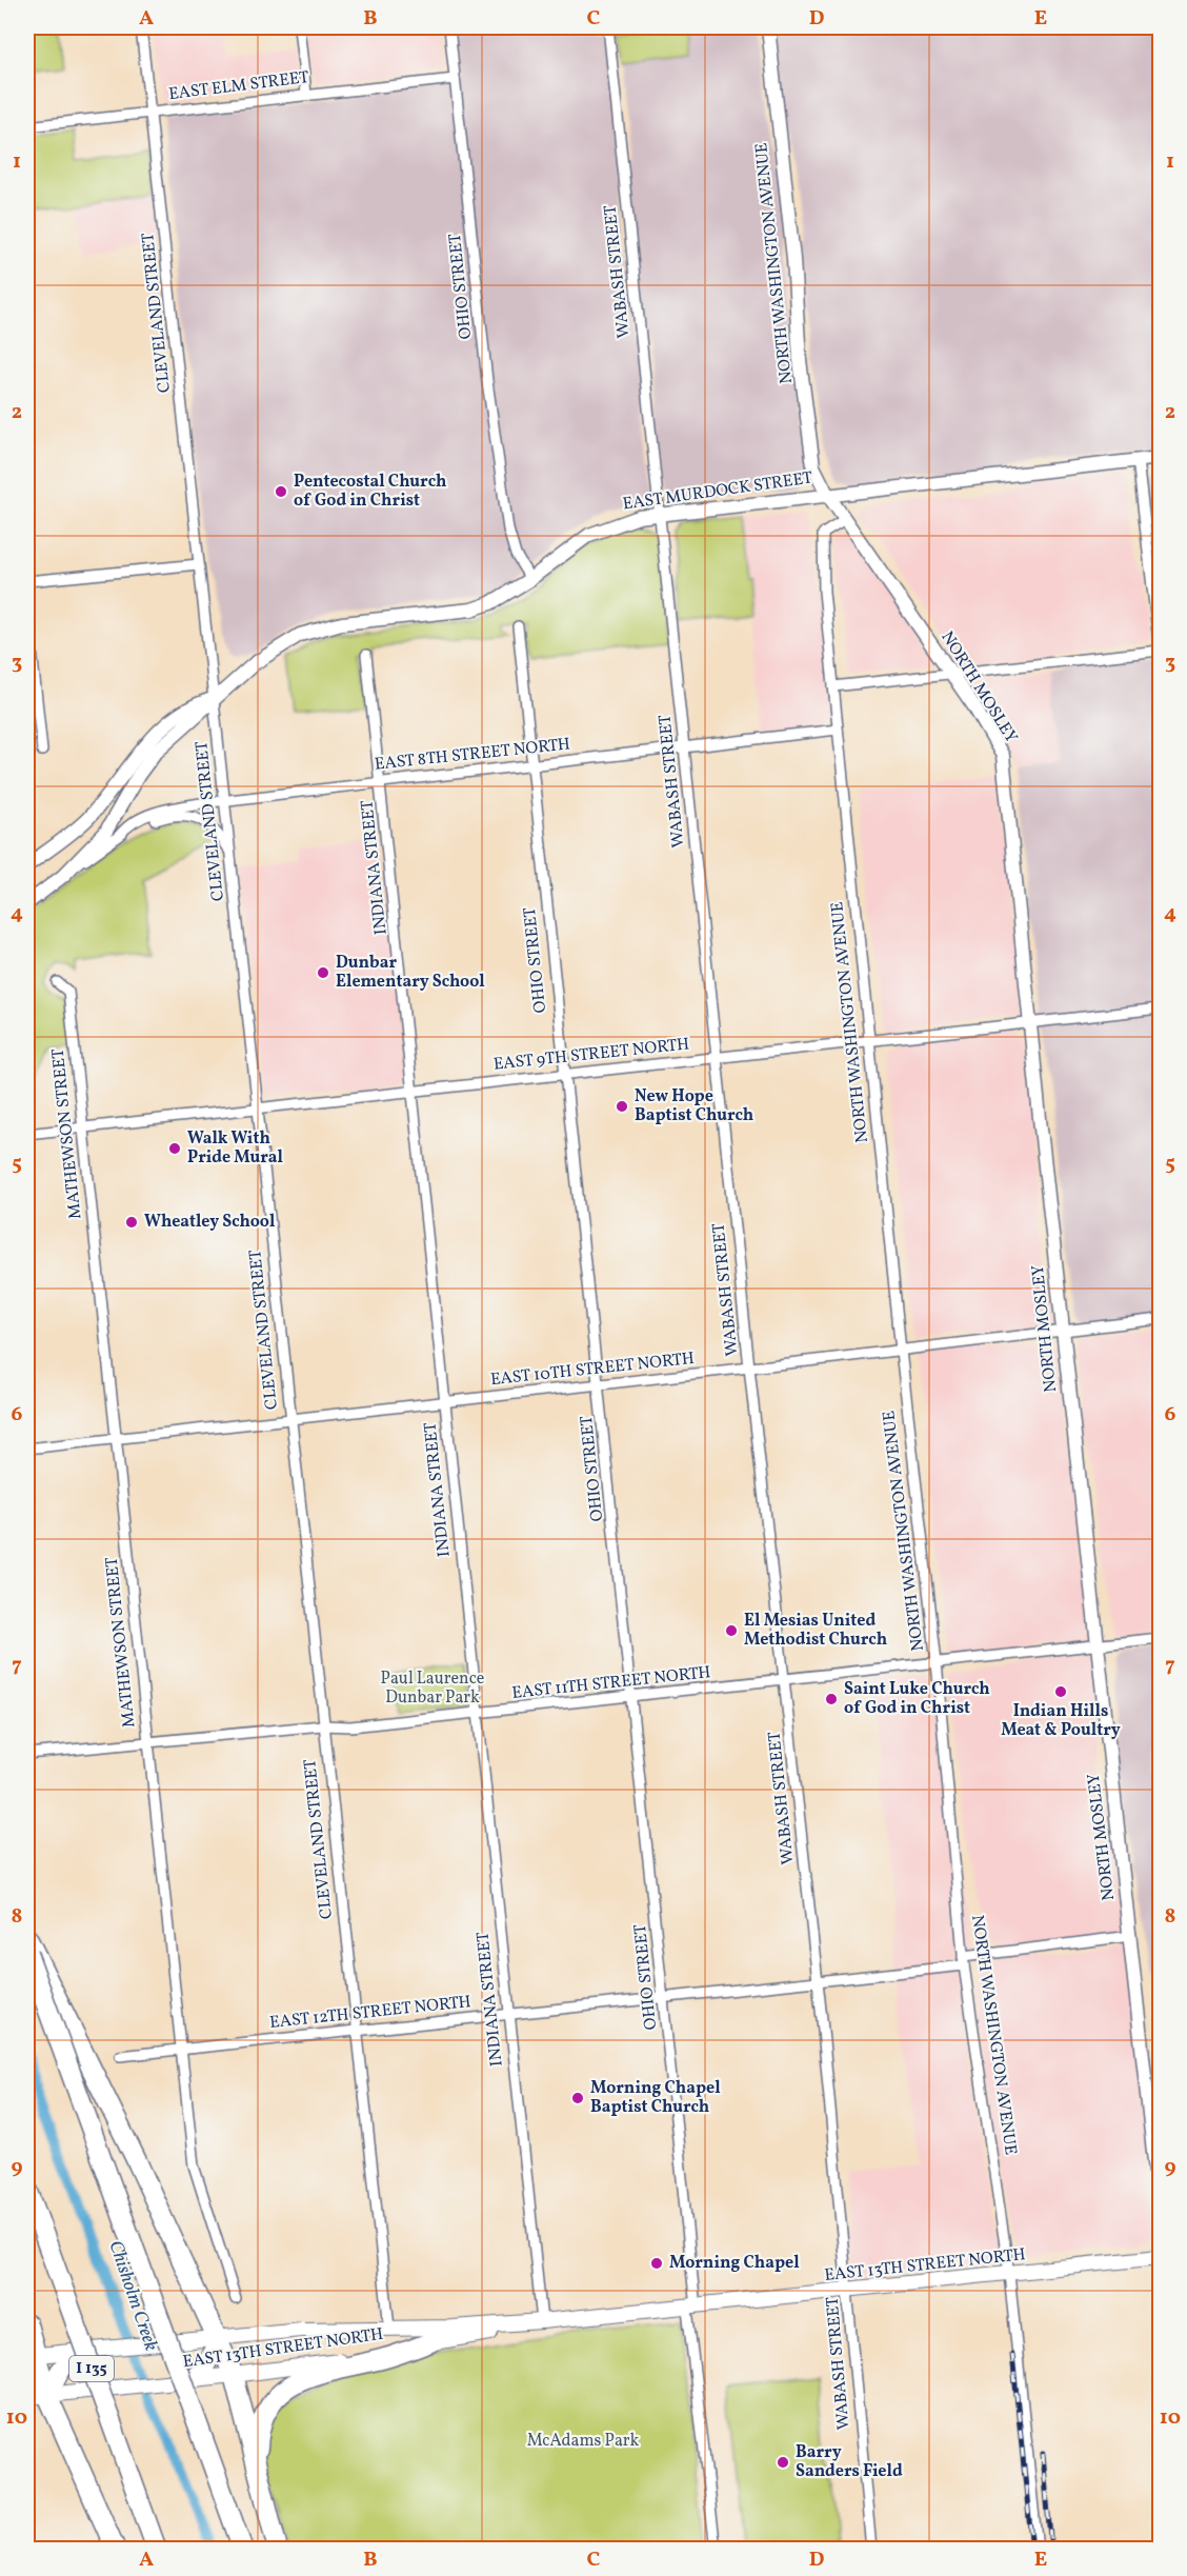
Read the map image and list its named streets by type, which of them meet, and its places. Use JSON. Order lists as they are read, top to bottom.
{
  "streets": {
    "highway": ["I 135"],
    "main road": ["EAST 13TH STREET NORTH"],
    "street": [
      "EAST ELM STREET",
      "NORTH WASHINGTON AVENUE",
      "WABASH STREET",
      "OHIO STREET",
      "CLEVELAND STREET",
      "EAST MURDOCK STREET",
      "NORTH MOSLEY",
      "EAST 8TH STREET NORTH",
      "INDIANA STREET",
      "EAST 9TH STREET NORTH",
      "MATHEWSON STREET",
      "EAST 10TH STREET NORTH",
      "EAST 11TH STREET NORTH",
      "EAST 12TH STREET NORTH"
    ]
  },
  "crossings": [
    ["EAST ELM STREET", "OHIO STREET"],
    ["EAST ELM STREET", "CLEVELAND STREET"],
    ["NORTH WASHINGTON AVENUE", "EAST MURDOCK STREET"],
    ["NORTH WASHINGTON AVENUE", "NORTH MOSLEY"],
    ["NORTH WASHINGTON AVENUE", "EAST 8TH STREET NORTH"],
    ["NORTH WASHINGTON AVENUE", "EAST 9TH STREET NORTH"],
    ["NORTH WASHINGTON AVENUE", "EAST 10TH STREET NORTH"],
    ["NORTH WASHINGTON AVENUE", "EAST 11TH STREET NORTH"],
    ["NORTH WASHINGTON AVENUE", "EAST 12TH STREET NORTH"],
    ["NORTH WASHINGTON AVENUE", "EAST 13TH STREET NORTH"],
    ["WABASH STREET", "EAST MURDOCK STREET"],
    ["WABASH STREET", "EAST 8TH STREET NORTH"],
    ["WABASH STREET", "EAST 9TH STREET NORTH"],
    ["WABASH STREET", "EAST 10TH STREET NORTH"],
    ["WABASH STREET", "EAST 11TH STREET NORTH"],
    ["WABASH STREET", "EAST 12TH STREET NORTH"],
    ["WABASH STREET", "EAST 13TH STREET NORTH"],
    ["OHIO STREET", "EAST MURDOCK STREET"],
    ["OHIO STREET", "EAST 8TH STREET NORTH"],
    ["OHIO STREET", "EAST 9TH STREET NORTH"],
    ["OHIO STREET", "EAST 10TH STREET NORTH"],
    ["OHIO STREET", "EAST 11TH STREET NORTH"],
    ["OHIO STREET", "EAST 12TH STREET NORTH"],
    ["OHIO STREET", "EAST 13TH STREET NORTH"],
    ["CLEVELAND STREET", "EAST MURDOCK STREET"],
    ["CLEVELAND STREET", "EAST 8TH STREET NORTH"],
    ["CLEVELAND STREET", "EAST 9TH STREET NORTH"],
    ["CLEVELAND STREET", "EAST 10TH STREET NORTH"],
    ["CLEVELAND STREET", "EAST 11TH STREET NORTH"],
    ["CLEVELAND STREET", "EAST 12TH STREET NORTH"],
    ["CLEVELAND STREET", "EAST 13TH STREET NORTH"],
    ["EAST MURDOCK STREET", "NORTH MOSLEY"],
    ["EAST MURDOCK STREET", "EAST 8TH STREET NORTH"],
    ["NORTH MOSLEY", "EAST 9TH STREET NORTH"],
    ["NORTH MOSLEY", "EAST 10TH STREET NORTH"],
    ["NORTH MOSLEY", "EAST 11TH STREET NORTH"],
    ["NORTH MOSLEY", "EAST 12TH STREET NORTH"],
    ["EAST 8TH STREET NORTH", "INDIANA STREET"],
    ["INDIANA STREET", "EAST 9TH STREET NORTH"],
    ["INDIANA STREET", "EAST 10TH STREET NORTH"],
    ["INDIANA STREET", "EAST 11TH STREET NORTH"],
    ["INDIANA STREET", "EAST 12TH STREET NORTH"],
    ["INDIANA STREET", "EAST 13TH STREET NORTH"],
    ["EAST 9TH STREET NORTH", "MATHEWSON STREET"],
    ["MATHEWSON STREET", "EAST 10TH STREET NORTH"],
    ["MATHEWSON STREET", "EAST 11TH STREET NORTH"],
    ["MATHEWSON STREET", "EAST 12TH STREET NORTH"]
  ],
  "water": ["Chisholm Creek"],
  "parks": ["Paul Laurence Dunbar Park", "McAdams Park"],
  "places": [
    "Pentecostal Church of God in Christ",
    "Dunbar Elementary School",
    "New Hope Baptist Church",
    "Walk With Pride Mural",
    "Wheatley School",
    "El Mesias United Methodist Church",
    "Indian Hills Meat & Poultry",
    "Saint Luke Church of God in Christ",
    "Morning Chapel Baptist Church",
    "Morning Chapel",
    "Barry Sanders Field"
  ],
  "grid": {
    "columns": [
      "A",
      "B",
      "C",
      "D",
      "E"
    ],
    "rows": [
      "1",
      "2",
      "3",
      "4",
      "5",
      "6",
      "7",
      "8",
      "9",
      "10"
    ]
  }
}
